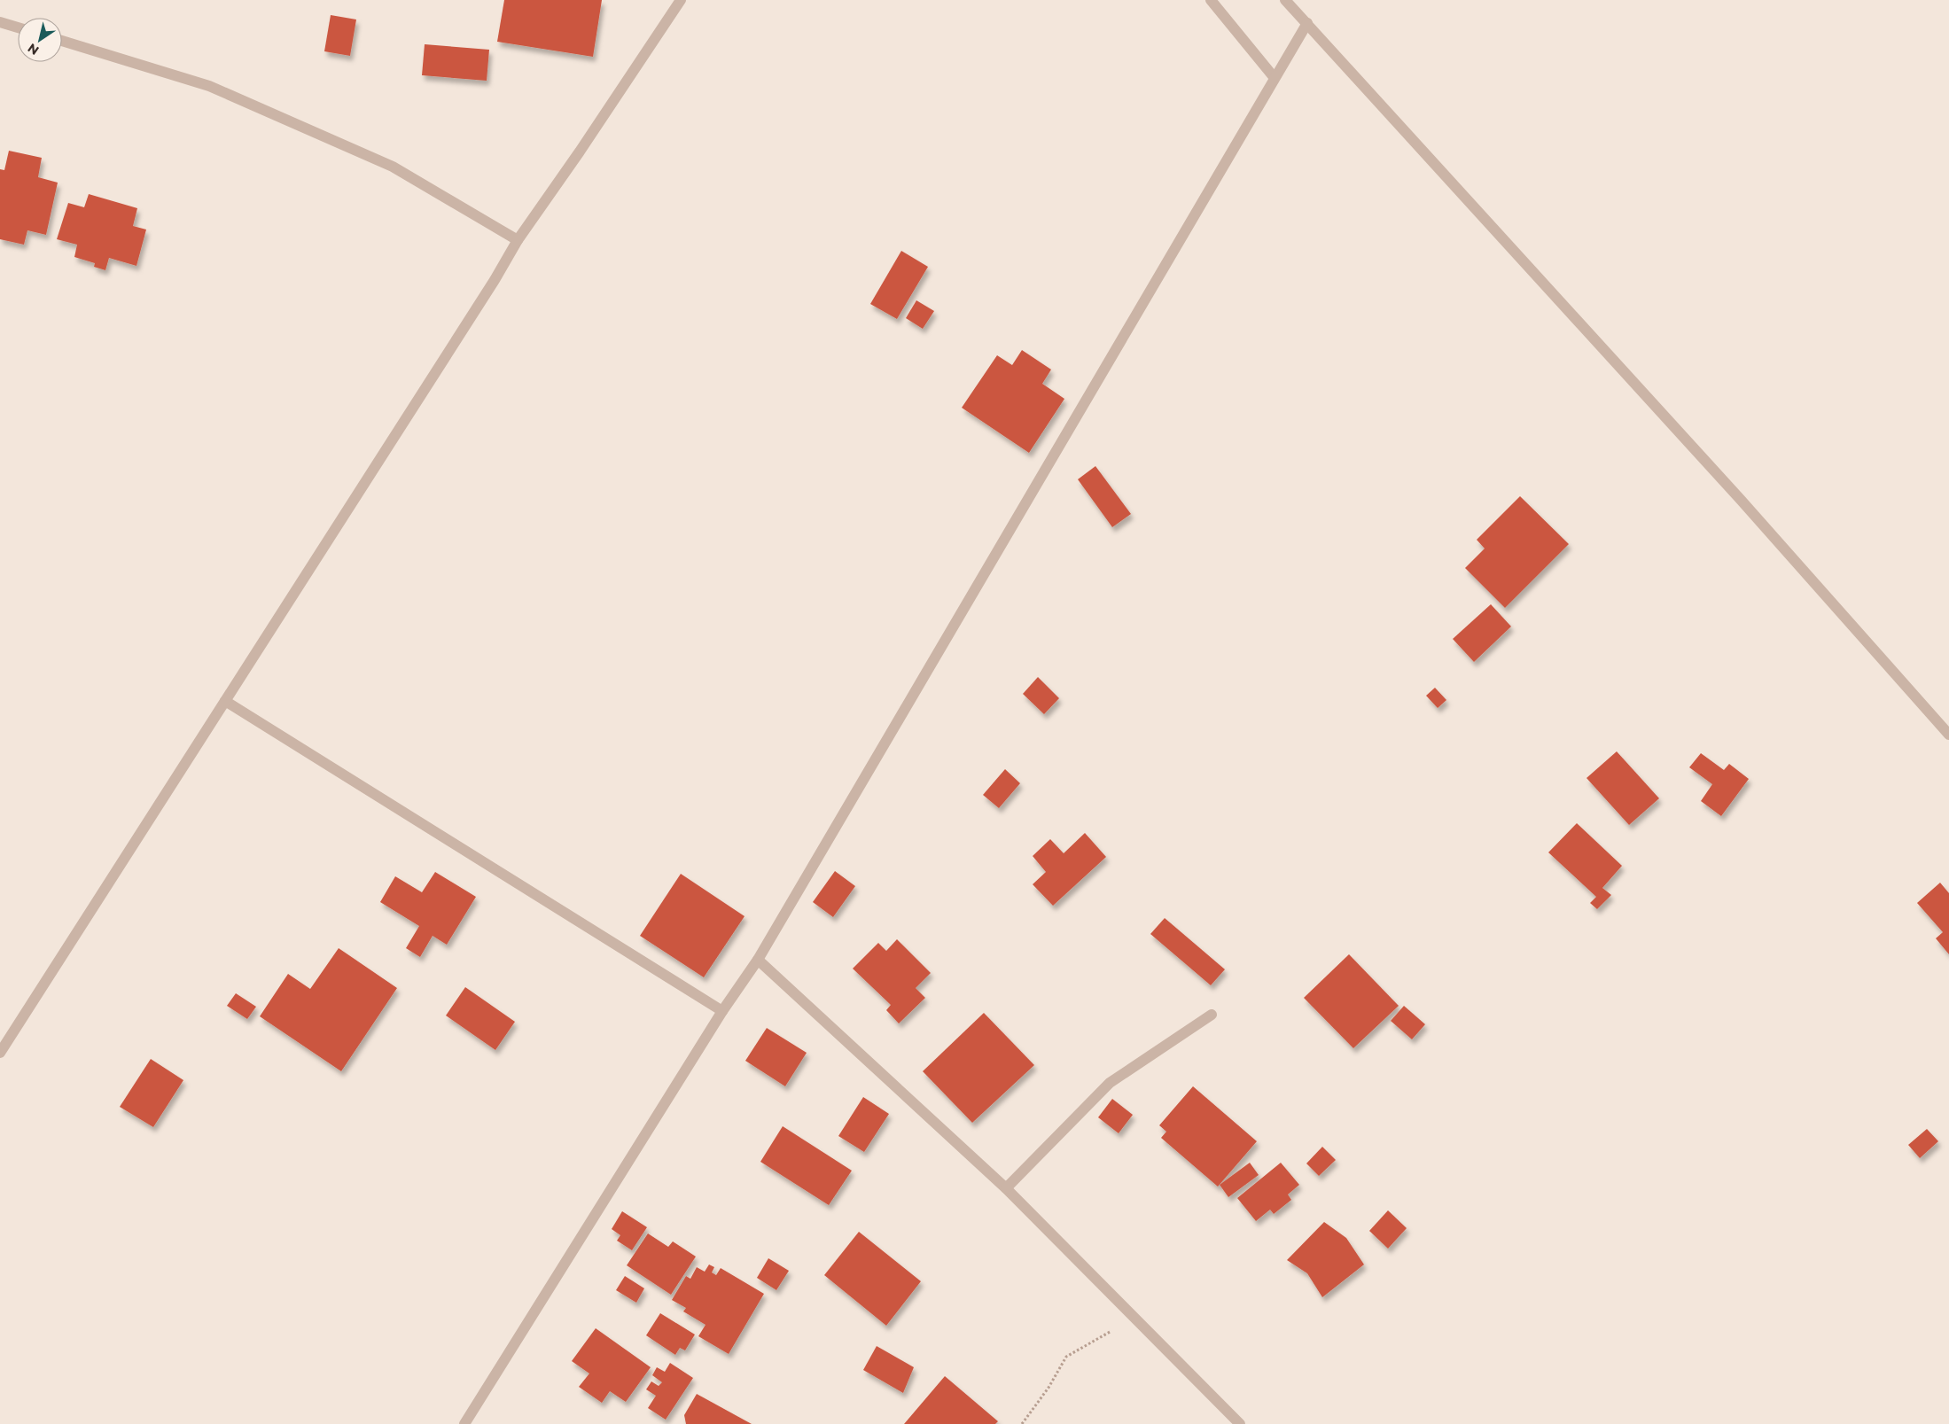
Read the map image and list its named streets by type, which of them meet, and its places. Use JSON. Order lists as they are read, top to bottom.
{
  "north": "bottom left"
}
